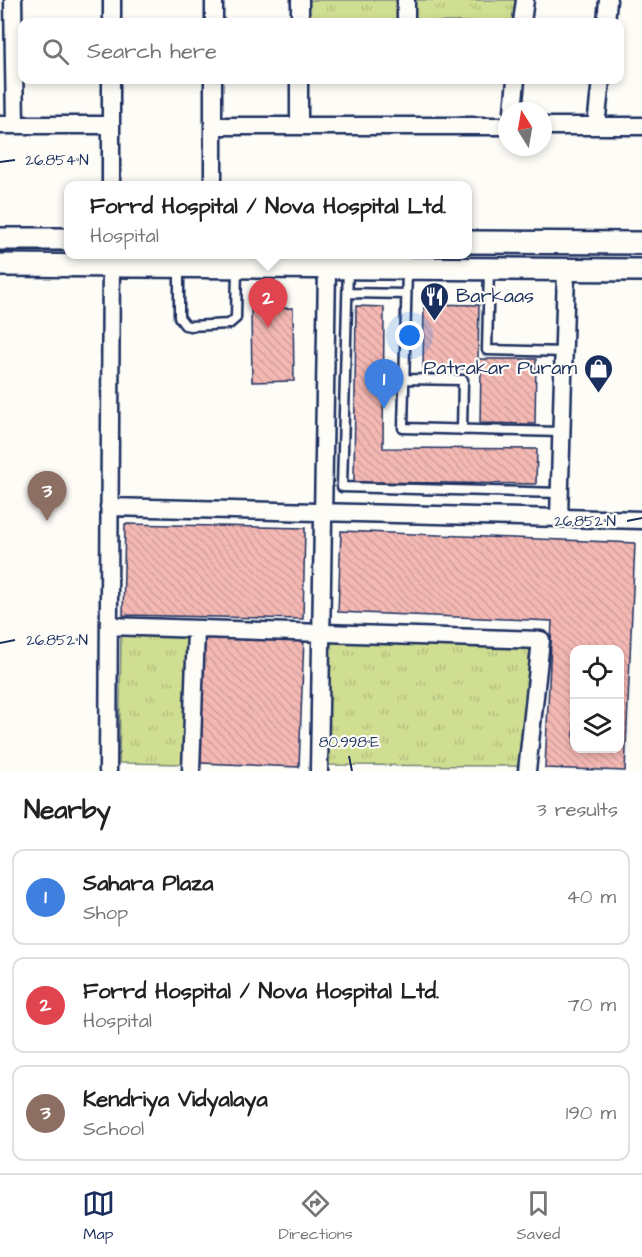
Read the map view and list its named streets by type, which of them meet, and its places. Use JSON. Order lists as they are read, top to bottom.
{
  "places": {
    "restaurant": ["Barkaas"],
    "shop": ["Patrakar Puram"]
  },
  "north": "top",
  "page": {
    "search": "Search here",
    "popup": ["Forrd Hospital / Nova Hospital Ltd.", "Hospital"],
    "pins": ["2", "1", "3"],
    "heading": ["Nearby", "3 results"],
    "list": [
      {
        "mark": "1",
        "name": "Sahara Plaza",
        "note": "Shop",
        "value": "40 m"
      },
      {
        "mark": "2",
        "name": "Forrd Hospital / Nova Hospital Ltd.",
        "note": "Hospital",
        "value": "70 m"
      },
      {
        "mark": "3",
        "name": "Kendriya Vidyalaya",
        "note": "School",
        "value": "190 m"
      }
    ],
    "nav": ["Map", "Directions", "Saved"]
  },
  "coordinates": ["26.854°N", "26.852°N", "80.998°E"]
}
